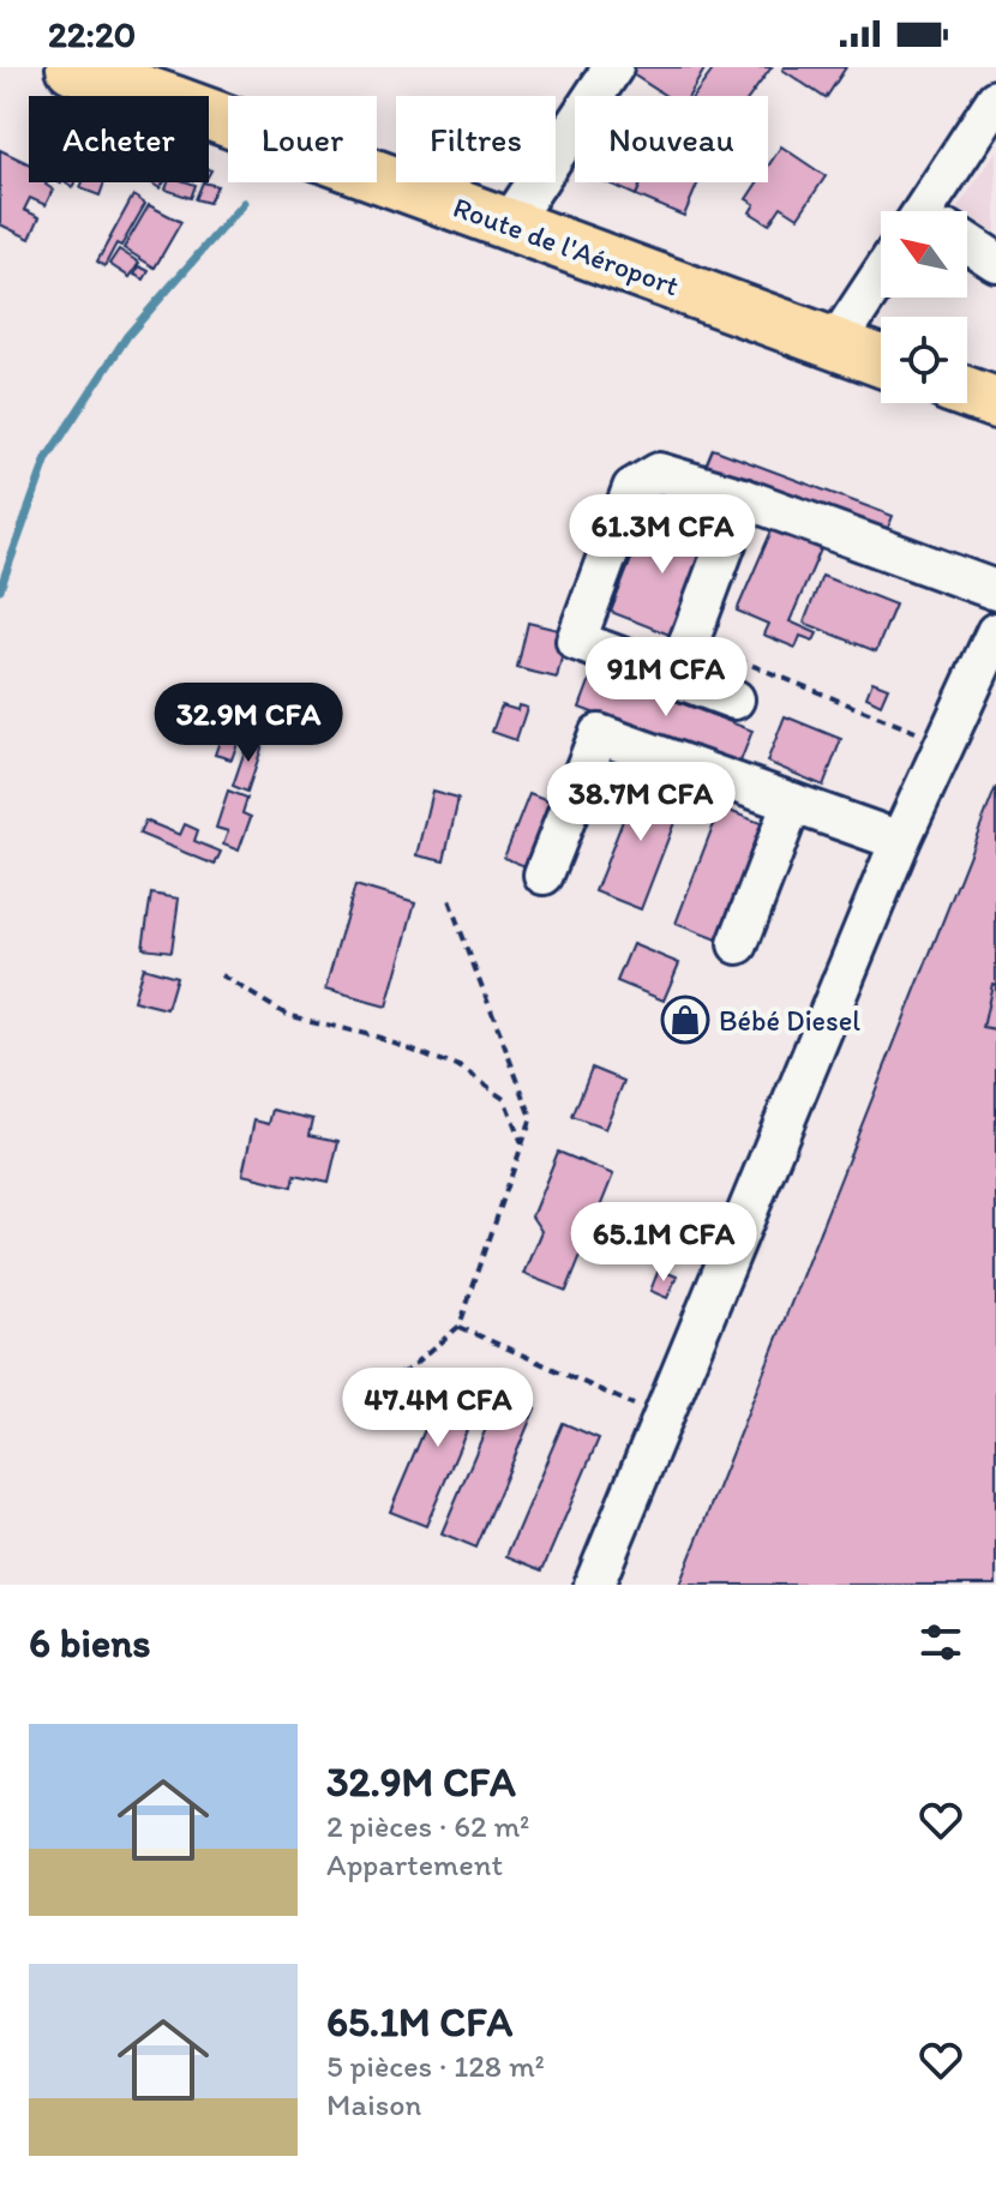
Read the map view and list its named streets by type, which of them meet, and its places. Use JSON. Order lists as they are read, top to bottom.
{
  "streets": {
    "main road": ["Route de l'Aéroport"]
  },
  "places": {
    "shop": ["Bébé Diesel"]
  },
  "north": "top left",
  "page": {
    "status": "22:20",
    "chip": [
      "Acheter",
      "Louer",
      "Filtres",
      "Nouveau"
    ],
    "price": [
      "61.3M CFA",
      "91M CFA",
      "32.9M CFA",
      "38.7M CFA",
      "65.1M CFA",
      "47.4M CFA"
    ],
    "heading": "6 biens",
    "list": [
      {
        "name": "32.9M CFA",
        "note": "2 pièces · 62 m² · Appartement"
      },
      {
        "name": "65.1M CFA",
        "note": "5 pièces · 128 m² · Maison"
      }
    ]
  }
}
